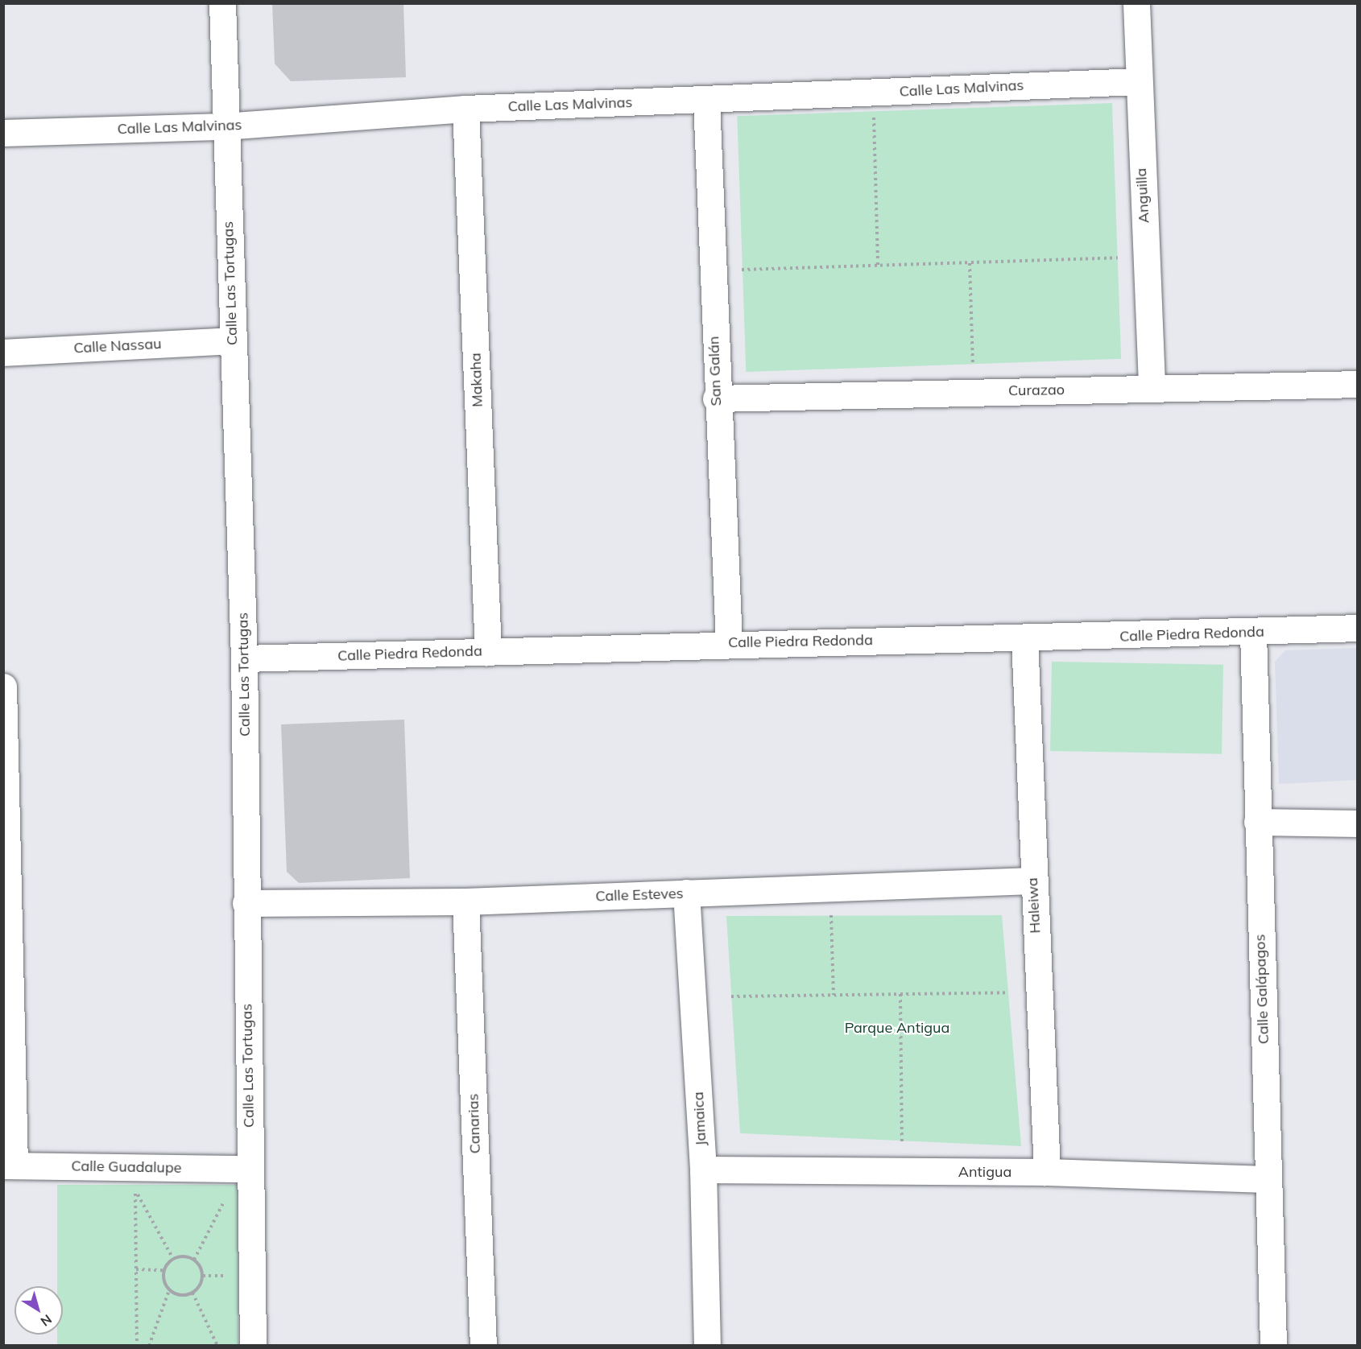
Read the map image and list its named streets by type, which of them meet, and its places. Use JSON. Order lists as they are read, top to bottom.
{
  "streets": {
    "street": [
      "Calle Las Malvinas",
      "Anguilla",
      "Calle Las Tortugas",
      "Calle Nassau",
      "San Galán",
      "Makaha",
      "Curazao",
      "Calle Piedra Redonda",
      "Calle Esteves",
      "Haleiwa",
      "Calle Galápagos",
      "Jamaica",
      "Canarias",
      "Calle Guadalupe",
      "Antigua"
    ]
  },
  "crossings": [
    ["Calle Las Malvinas", "Anguilla"],
    ["Calle Las Malvinas", "Calle Las Tortugas"],
    ["Calle Las Malvinas", "San Galán"],
    ["Calle Las Malvinas", "Makaha"],
    ["Anguilla", "Curazao"],
    ["Calle Las Tortugas", "Calle Nassau"],
    ["Calle Las Tortugas", "Calle Piedra Redonda"],
    ["Calle Las Tortugas", "Calle Esteves"],
    ["Calle Las Tortugas", "Calle Guadalupe"],
    ["San Galán", "Curazao"],
    ["San Galán", "Calle Piedra Redonda"],
    ["Makaha", "Calle Piedra Redonda"],
    ["Calle Piedra Redonda", "Haleiwa"],
    ["Calle Piedra Redonda", "Calle Galápagos"],
    ["Calle Esteves", "Haleiwa"],
    ["Calle Esteves", "Jamaica"],
    ["Calle Esteves", "Canarias"],
    ["Haleiwa", "Antigua"],
    ["Calle Galápagos", "Antigua"],
    ["Jamaica", "Antigua"]
  ],
  "parks": ["Parque Antigua"],
  "north": "bottom right"
}
